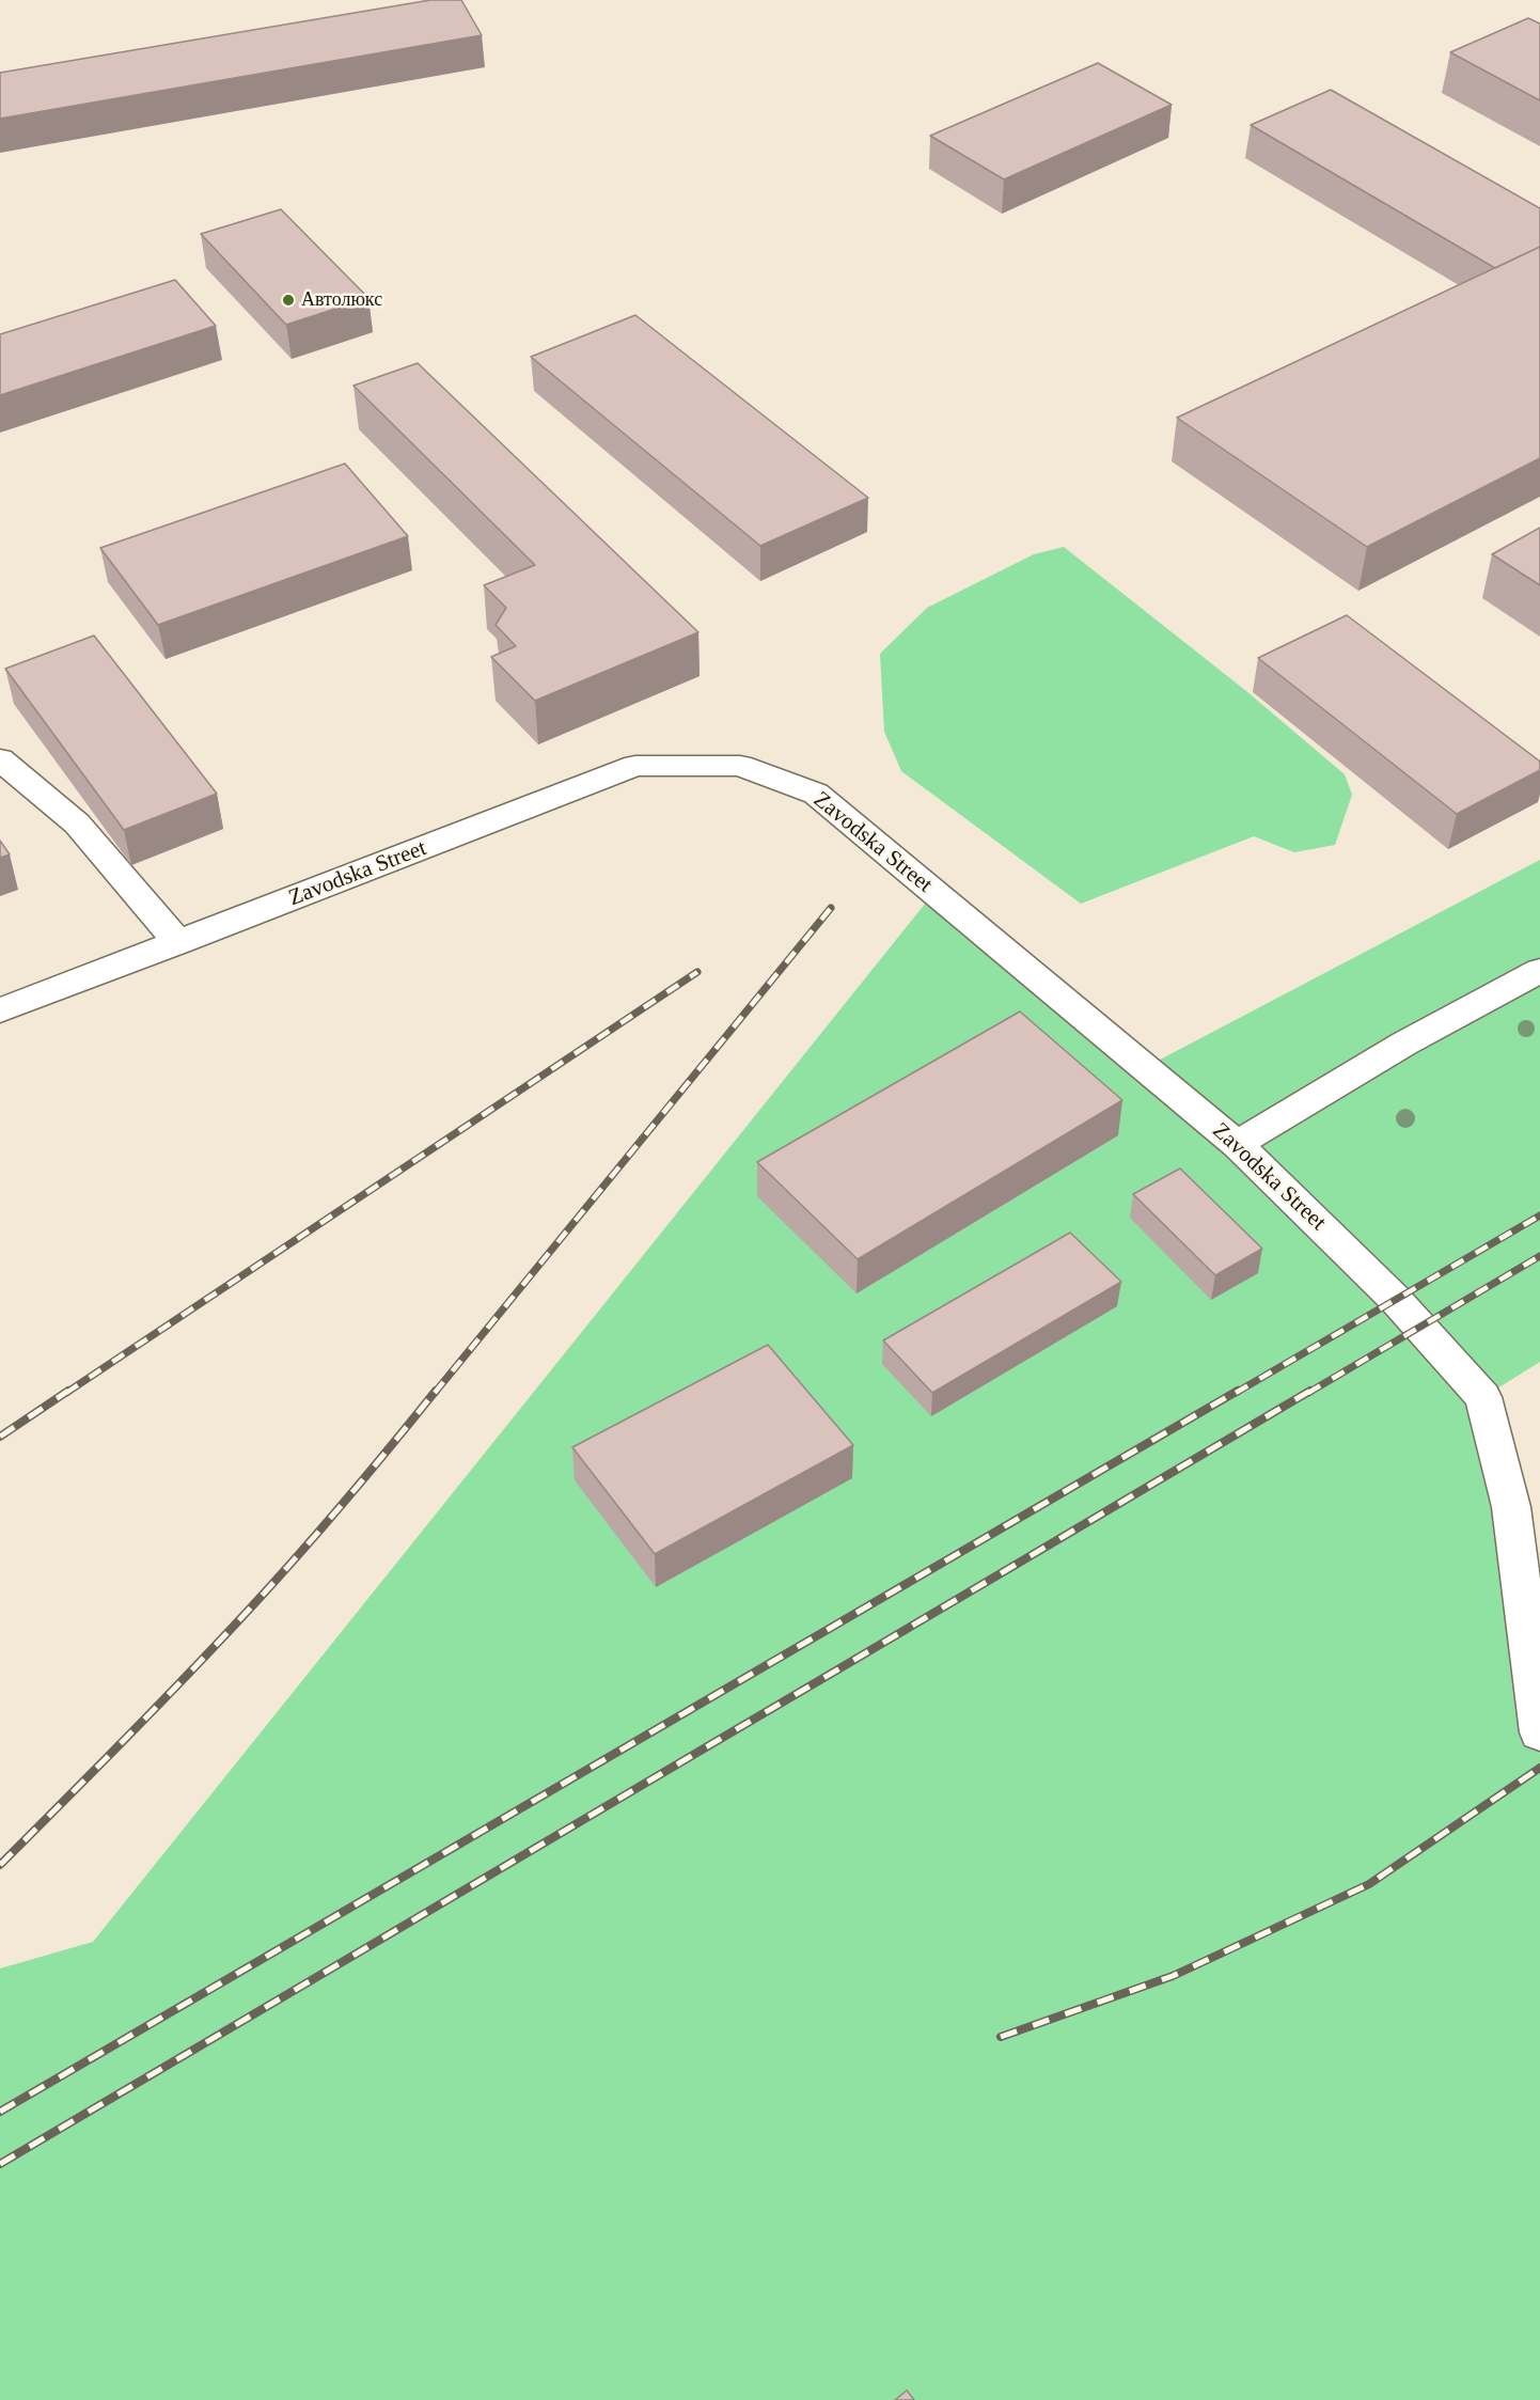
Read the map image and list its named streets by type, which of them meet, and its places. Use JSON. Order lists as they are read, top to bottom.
{
  "streets": {
    "street": ["Zavodska Street"]
  },
  "places": ["Автолюкс"]
}
